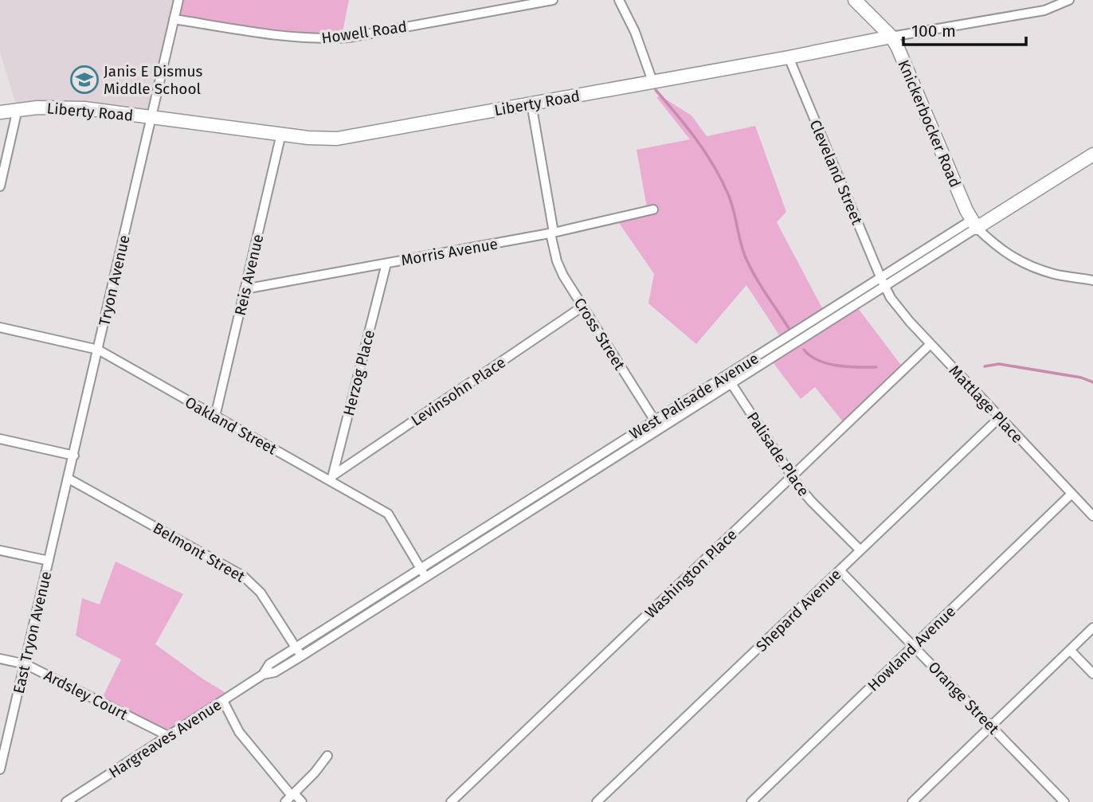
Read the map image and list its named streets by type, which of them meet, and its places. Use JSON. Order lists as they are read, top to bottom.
{
  "streets": {
    "main road": ["Liberty Road", "Knickerbocker Road", "West Palisade Avenue"],
    "street": [
      "Howell Road",
      "Cleveland Street",
      "Morris Avenue",
      "Reis Avenue",
      "Tryon Avenue",
      "Cross Street",
      "Herzog Place",
      "Levinsohn Place",
      "Mattlage Place",
      "Oakland Street",
      "Palisade Place",
      "Belmont Street",
      "Washington Place",
      "Shepard Avenue",
      "East Tryon Avenue",
      "Howland Avenue",
      "Ardsley Court",
      "Orange Street",
      "Hargreaves Avenue"
    ]
  },
  "crossings": [
    ["Howell Road", "Tryon Avenue"],
    ["Liberty Road", "Knickerbocker Road"],
    ["Liberty Road", "Cleveland Street"],
    ["Liberty Road", "Reis Avenue"],
    ["Liberty Road", "Tryon Avenue"],
    ["Liberty Road", "Cross Street"],
    ["Knickerbocker Road", "West Palisade Avenue"],
    ["Cleveland Street", "West Palisade Avenue"],
    ["Cleveland Street", "Mattlage Place"],
    ["Morris Avenue", "Reis Avenue"],
    ["Morris Avenue", "Cross Street"],
    ["Morris Avenue", "Herzog Place"],
    ["Reis Avenue", "Oakland Street"],
    ["Tryon Avenue", "Oakland Street"],
    ["Tryon Avenue", "Belmont Street"],
    ["Tryon Avenue", "East Tryon Avenue"],
    ["Cross Street", "Levinsohn Place"],
    ["Cross Street", "West Palisade Avenue"],
    ["Herzog Place", "Levinsohn Place"],
    ["Herzog Place", "Oakland Street"],
    ["Levinsohn Place", "Oakland Street"],
    ["West Palisade Avenue", "Mattlage Place"],
    ["West Palisade Avenue", "Oakland Street"],
    ["West Palisade Avenue", "Palisade Place"],
    ["West Palisade Avenue", "Belmont Street"],
    ["West Palisade Avenue", "Hargreaves Avenue"],
    ["Mattlage Place", "Washington Place"],
    ["Mattlage Place", "Shepard Avenue"],
    ["Mattlage Place", "Howland Avenue"],
    ["Palisade Place", "Washington Place"],
    ["Palisade Place", "Shepard Avenue"],
    ["Belmont Street", "Hargreaves Avenue"],
    ["Shepard Avenue", "Orange Street"],
    ["East Tryon Avenue", "Ardsley Court"],
    ["Howland Avenue", "Orange Street"],
    ["Ardsley Court", "Hargreaves Avenue"]
  ],
  "places": {
    "school or university": ["Janis E Dismus Middle School"]
  },
  "scale_bar": "100 m"
}
